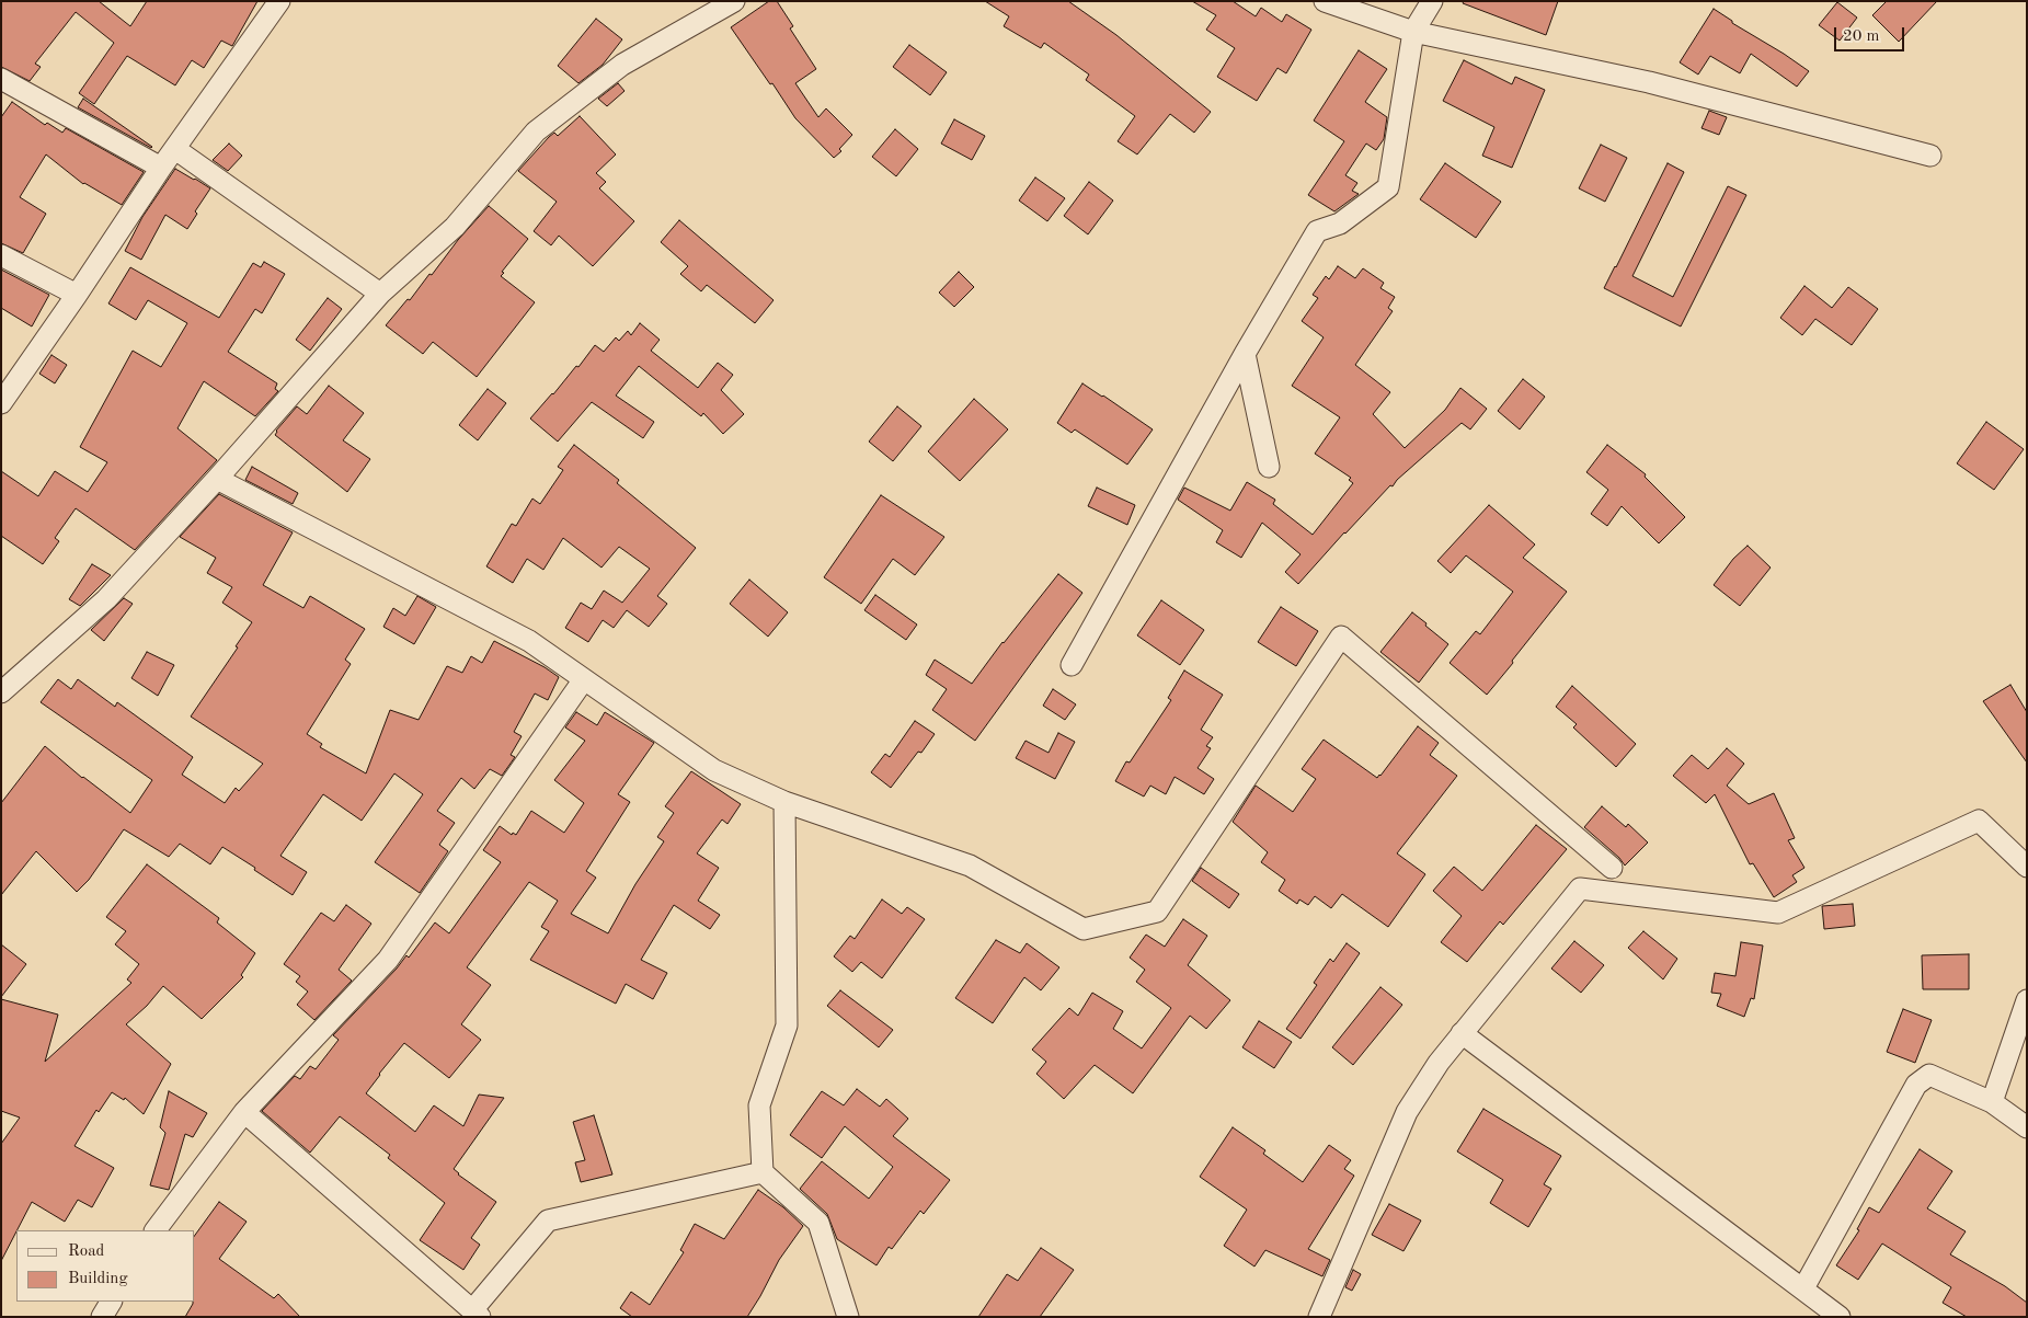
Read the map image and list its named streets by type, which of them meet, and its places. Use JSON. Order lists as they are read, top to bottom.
{
  "legend": ["Road", "Building"],
  "scale_bar": "20 m"
}
